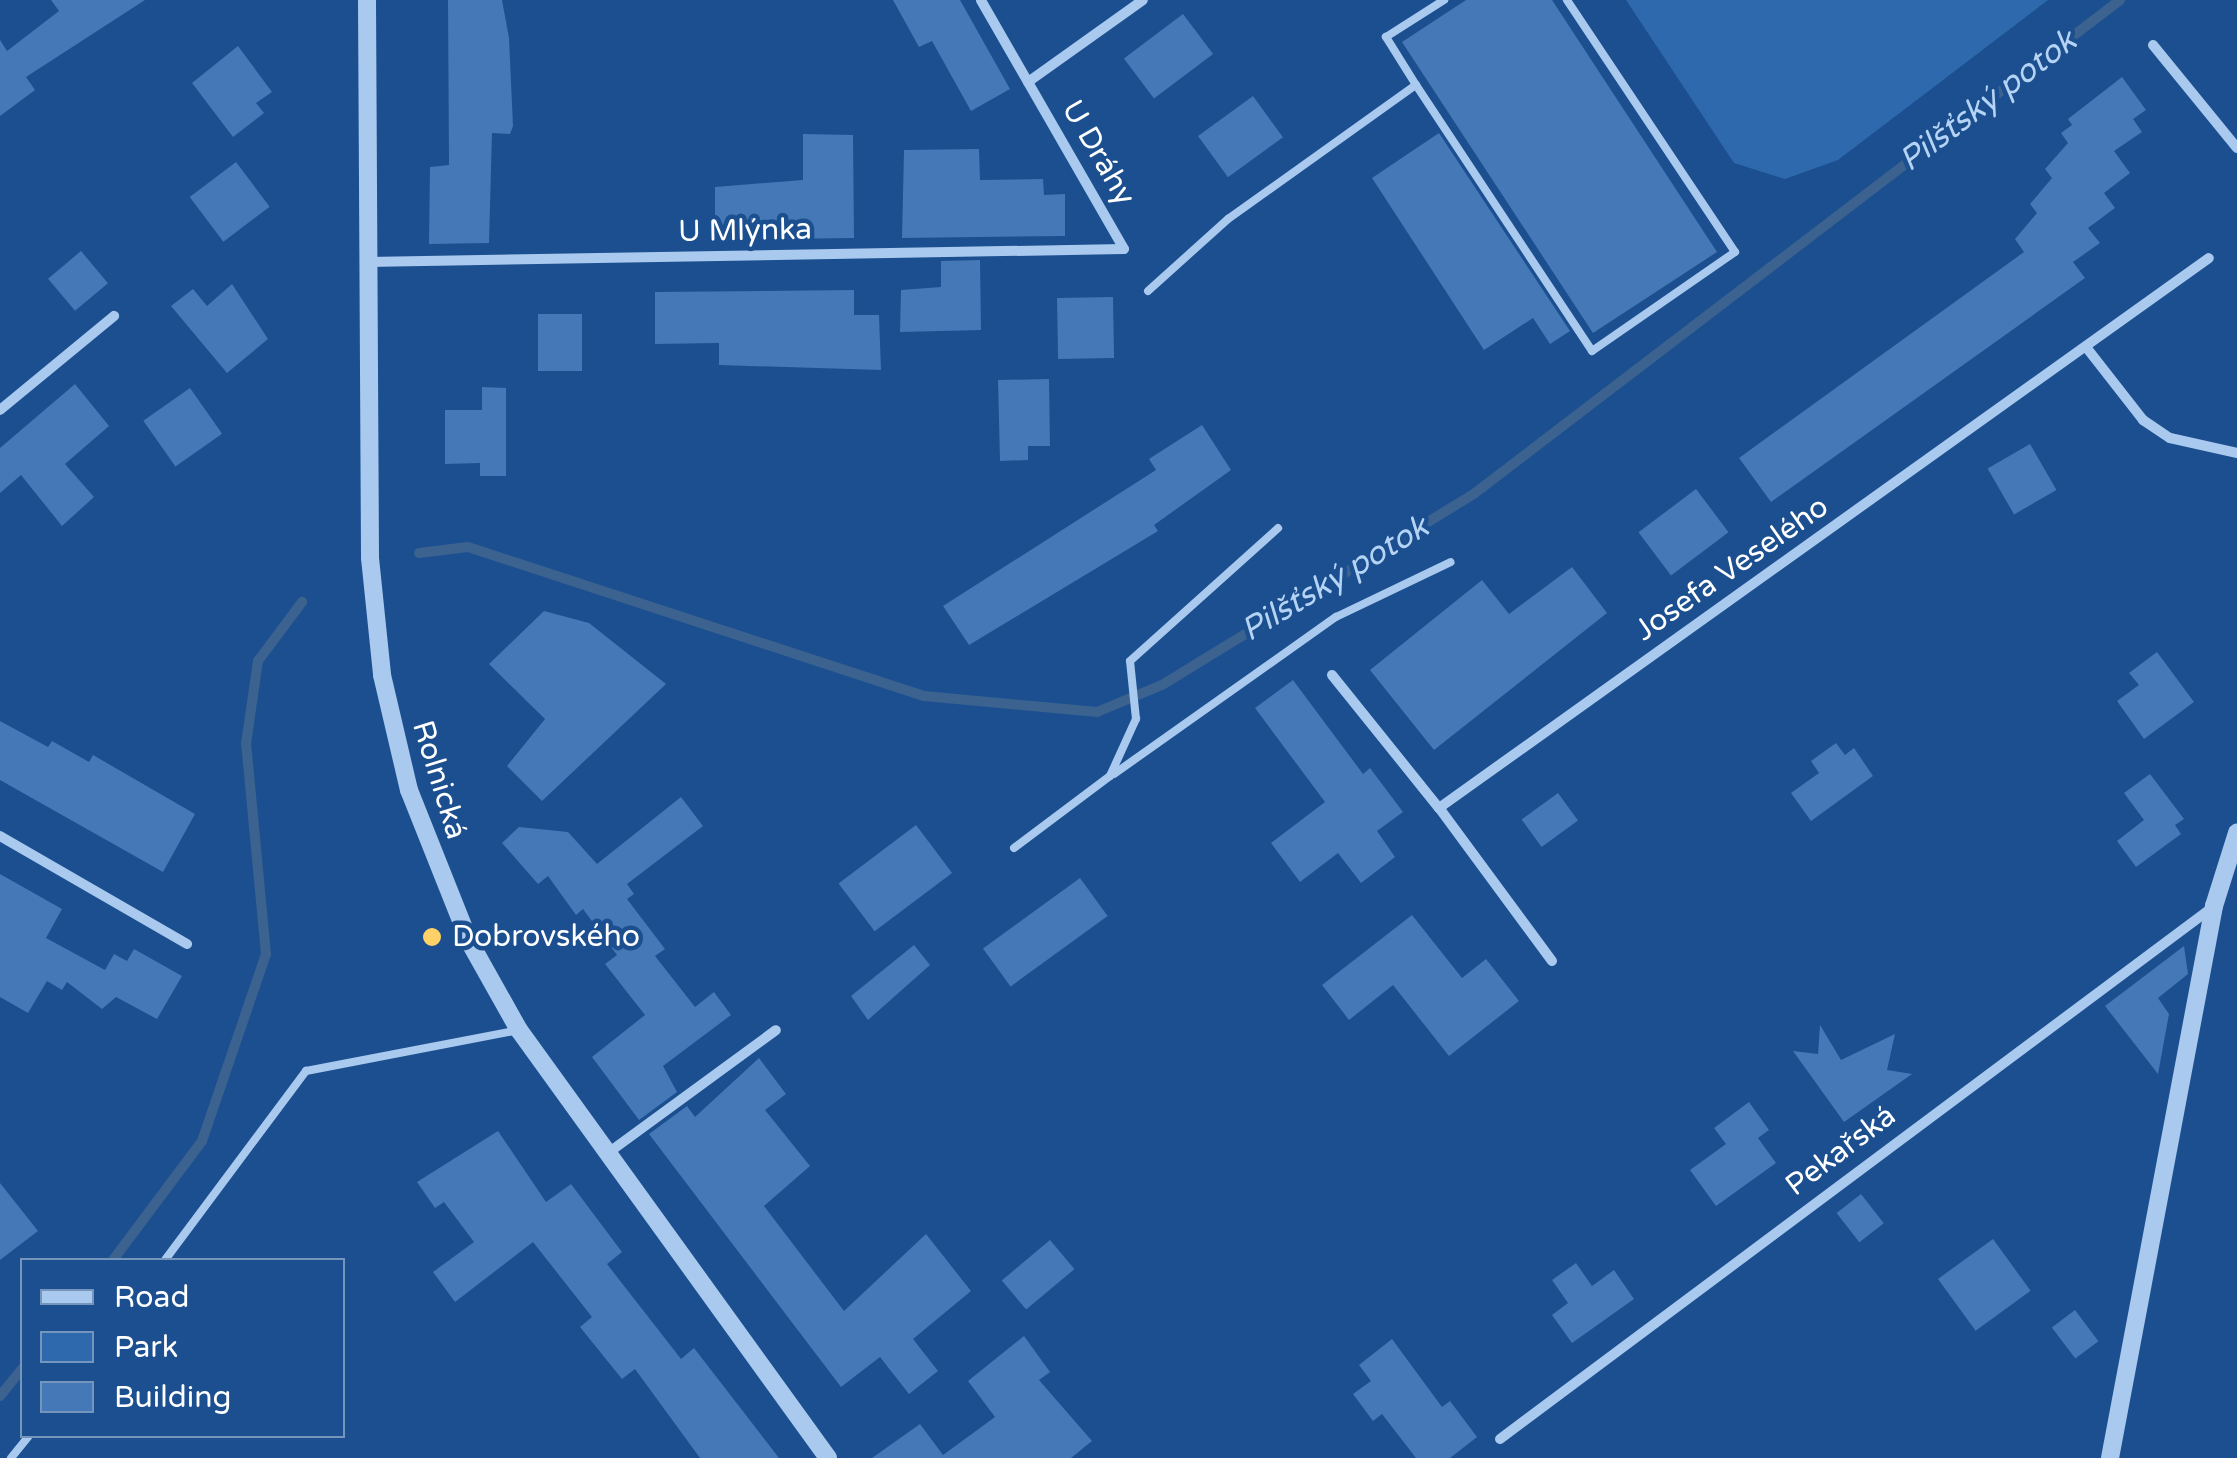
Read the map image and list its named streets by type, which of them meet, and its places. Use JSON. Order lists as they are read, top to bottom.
{
  "streets": {
    "street": [
      "U Dráhy",
      "U Mlýnka",
      "Josefa Veselého",
      "Rolnická",
      "Pekařská"
    ]
  },
  "crossings": [
    ["U Dráhy", "U Mlýnka"],
    ["U Mlýnka", "Rolnická"]
  ],
  "water": ["Pilšťský potok"],
  "places": ["Dobrovského"],
  "legend": ["Road", "Park", "Building"]
}
